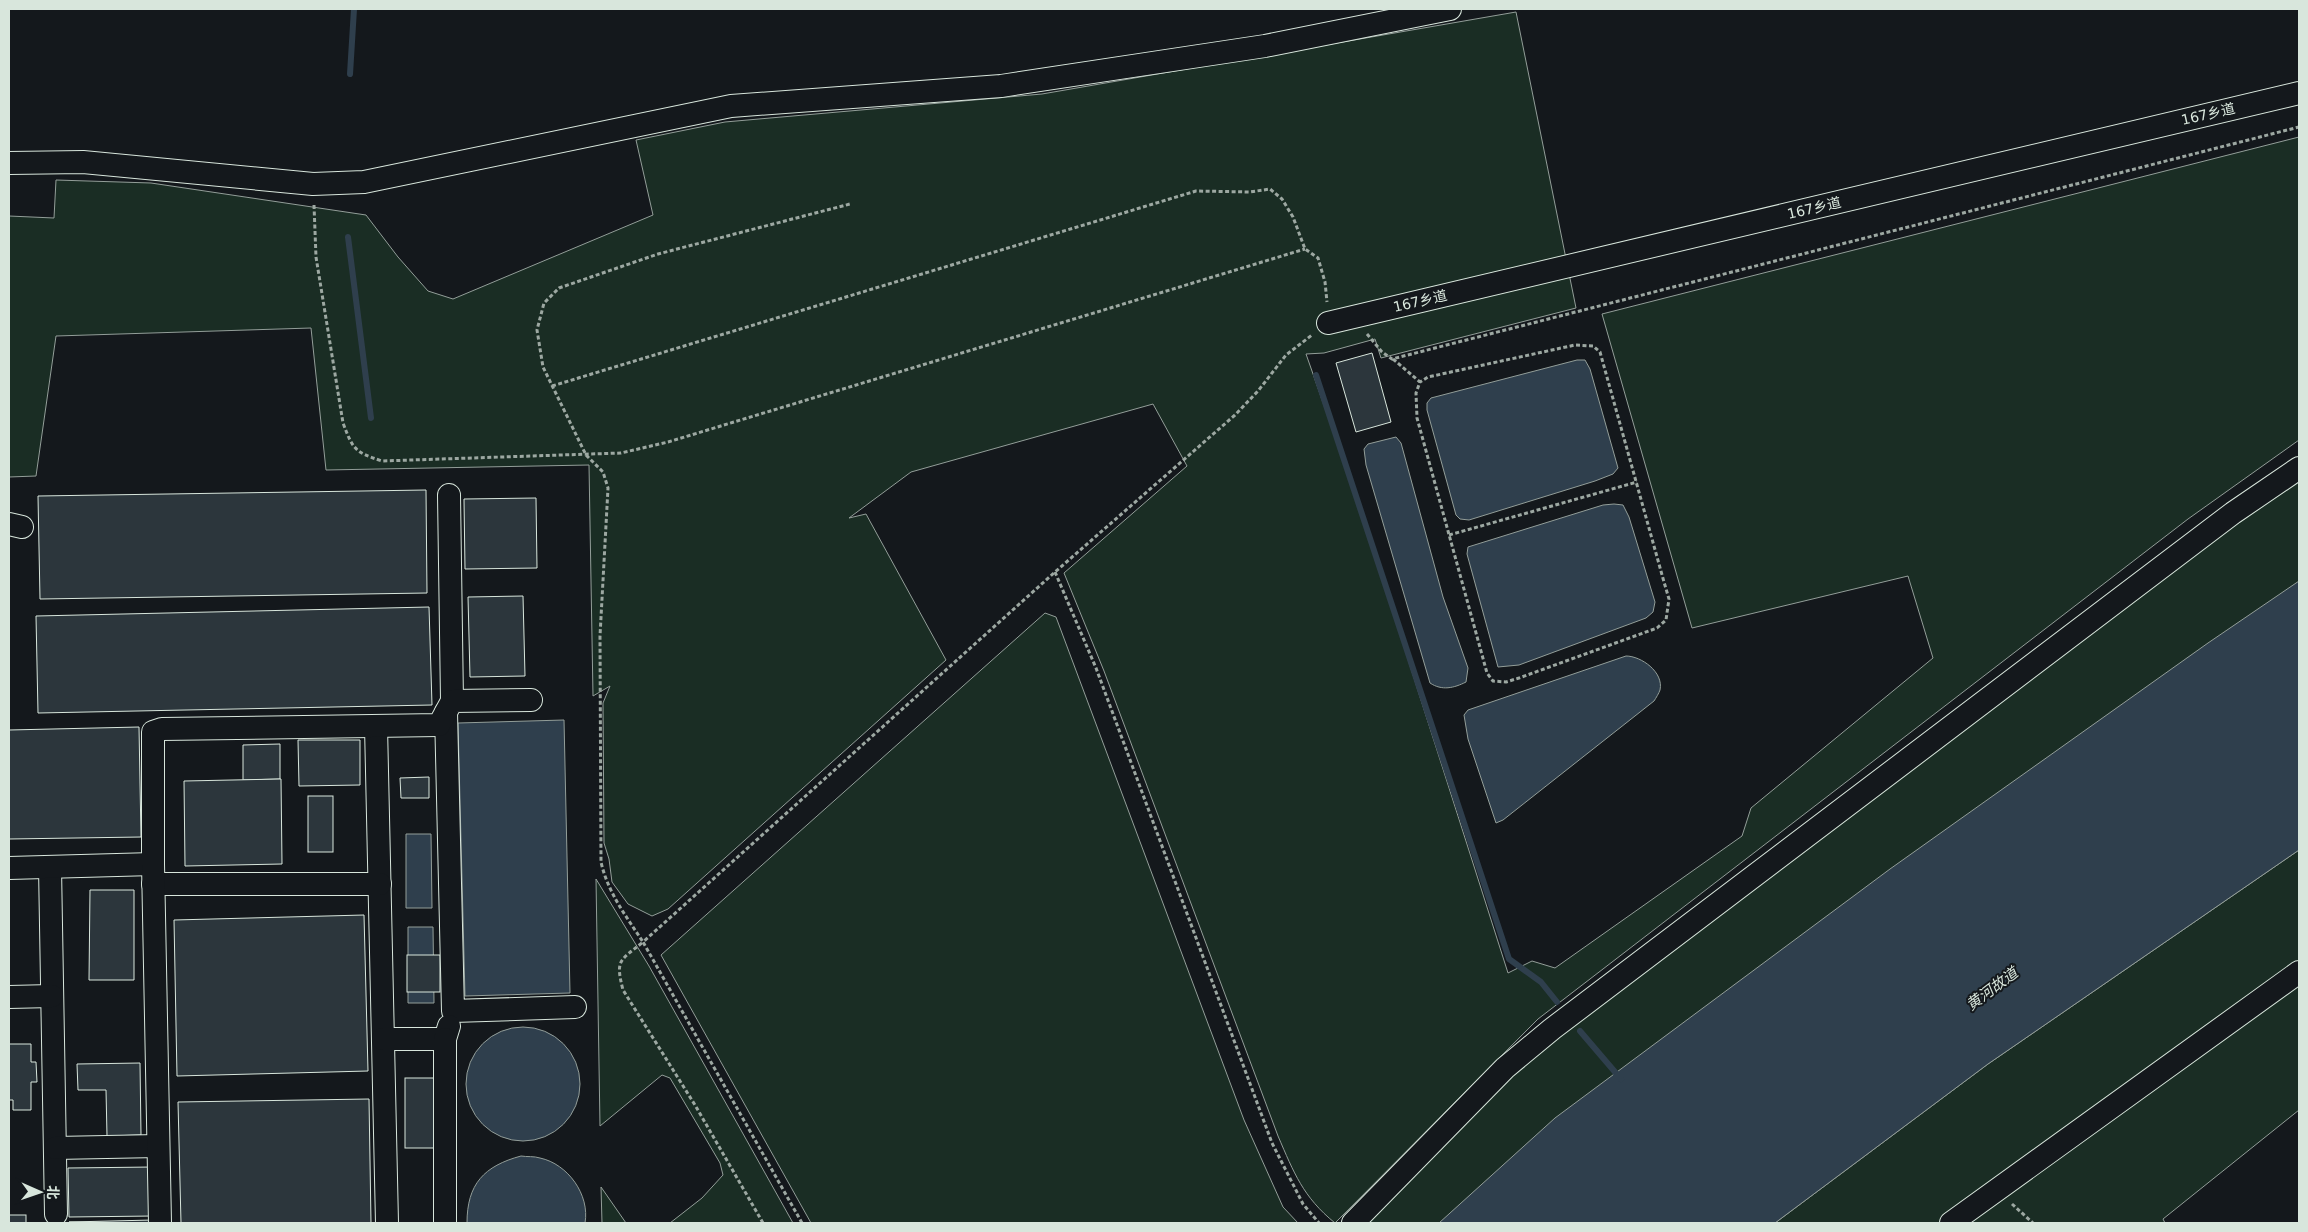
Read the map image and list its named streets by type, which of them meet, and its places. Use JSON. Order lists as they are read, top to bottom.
{
  "streets": {
    "street": ["167乡道"]
  },
  "water": ["黄河故道"],
  "north": "right"
}
